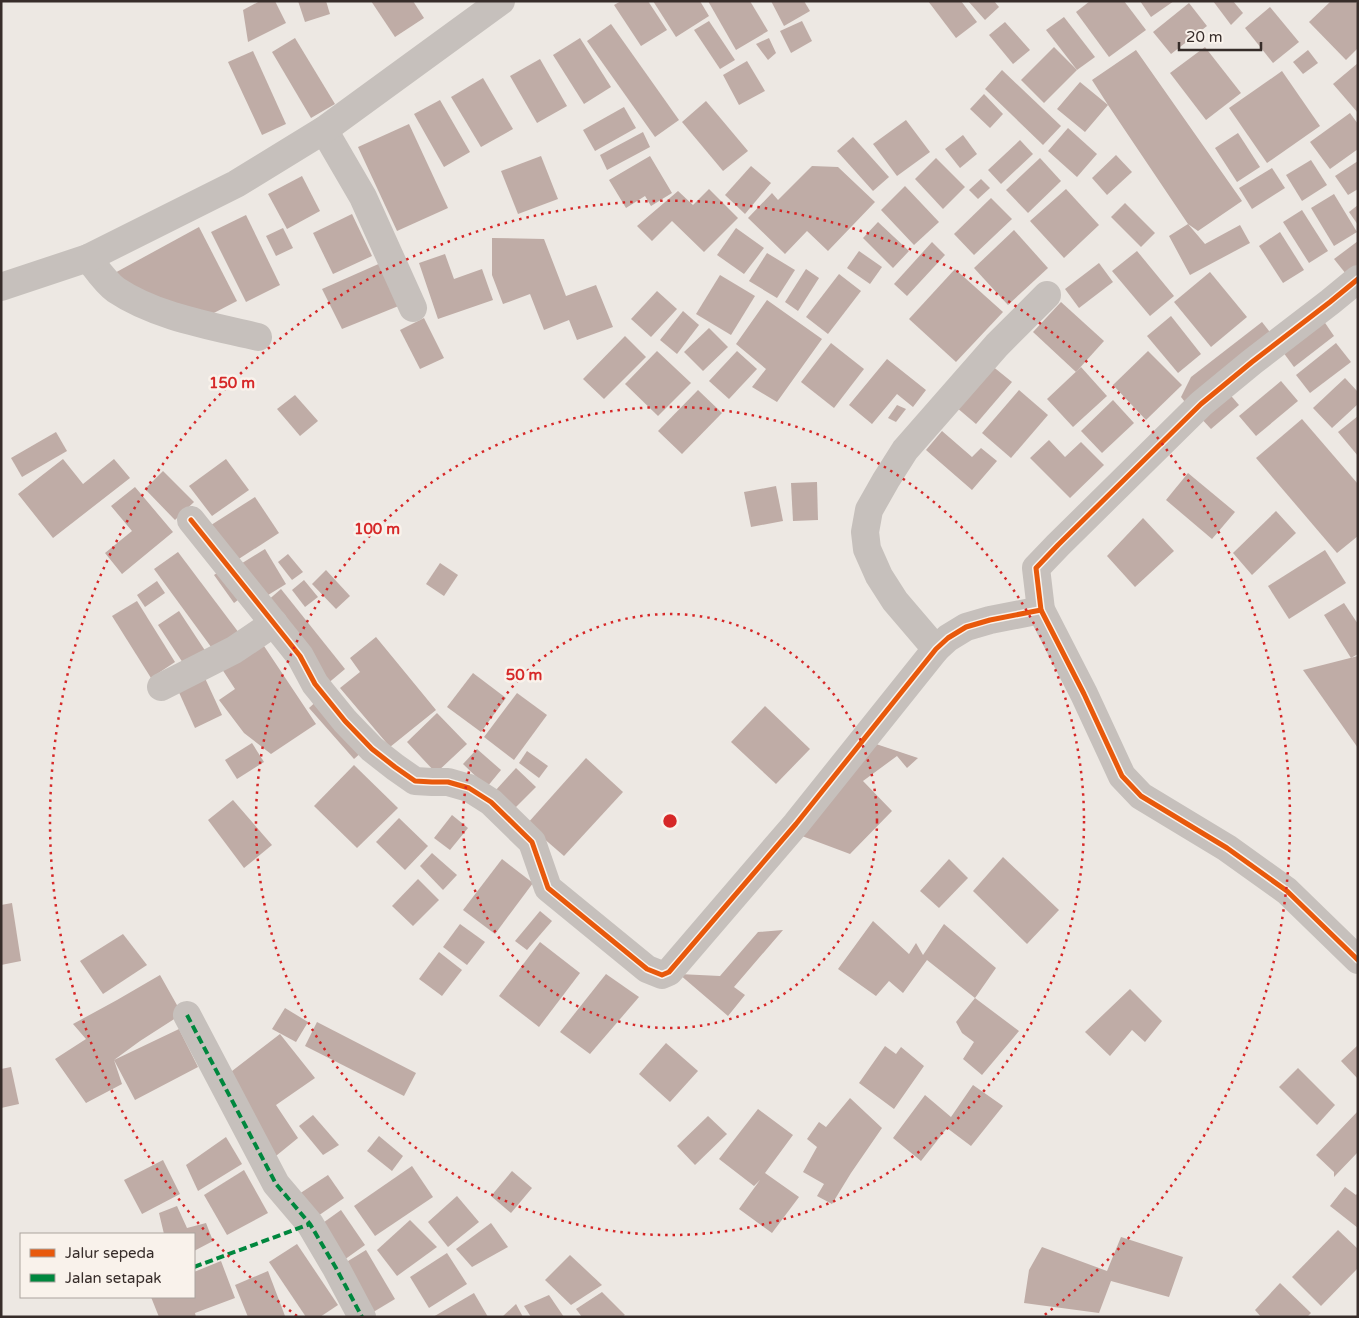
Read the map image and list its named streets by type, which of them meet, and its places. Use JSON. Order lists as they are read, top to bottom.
{
  "legend": ["Jalur sepeda", "Jalan setapak"],
  "scale_bar": "20 m",
  "rings": ["150 m", "100 m", "50 m"]
}
